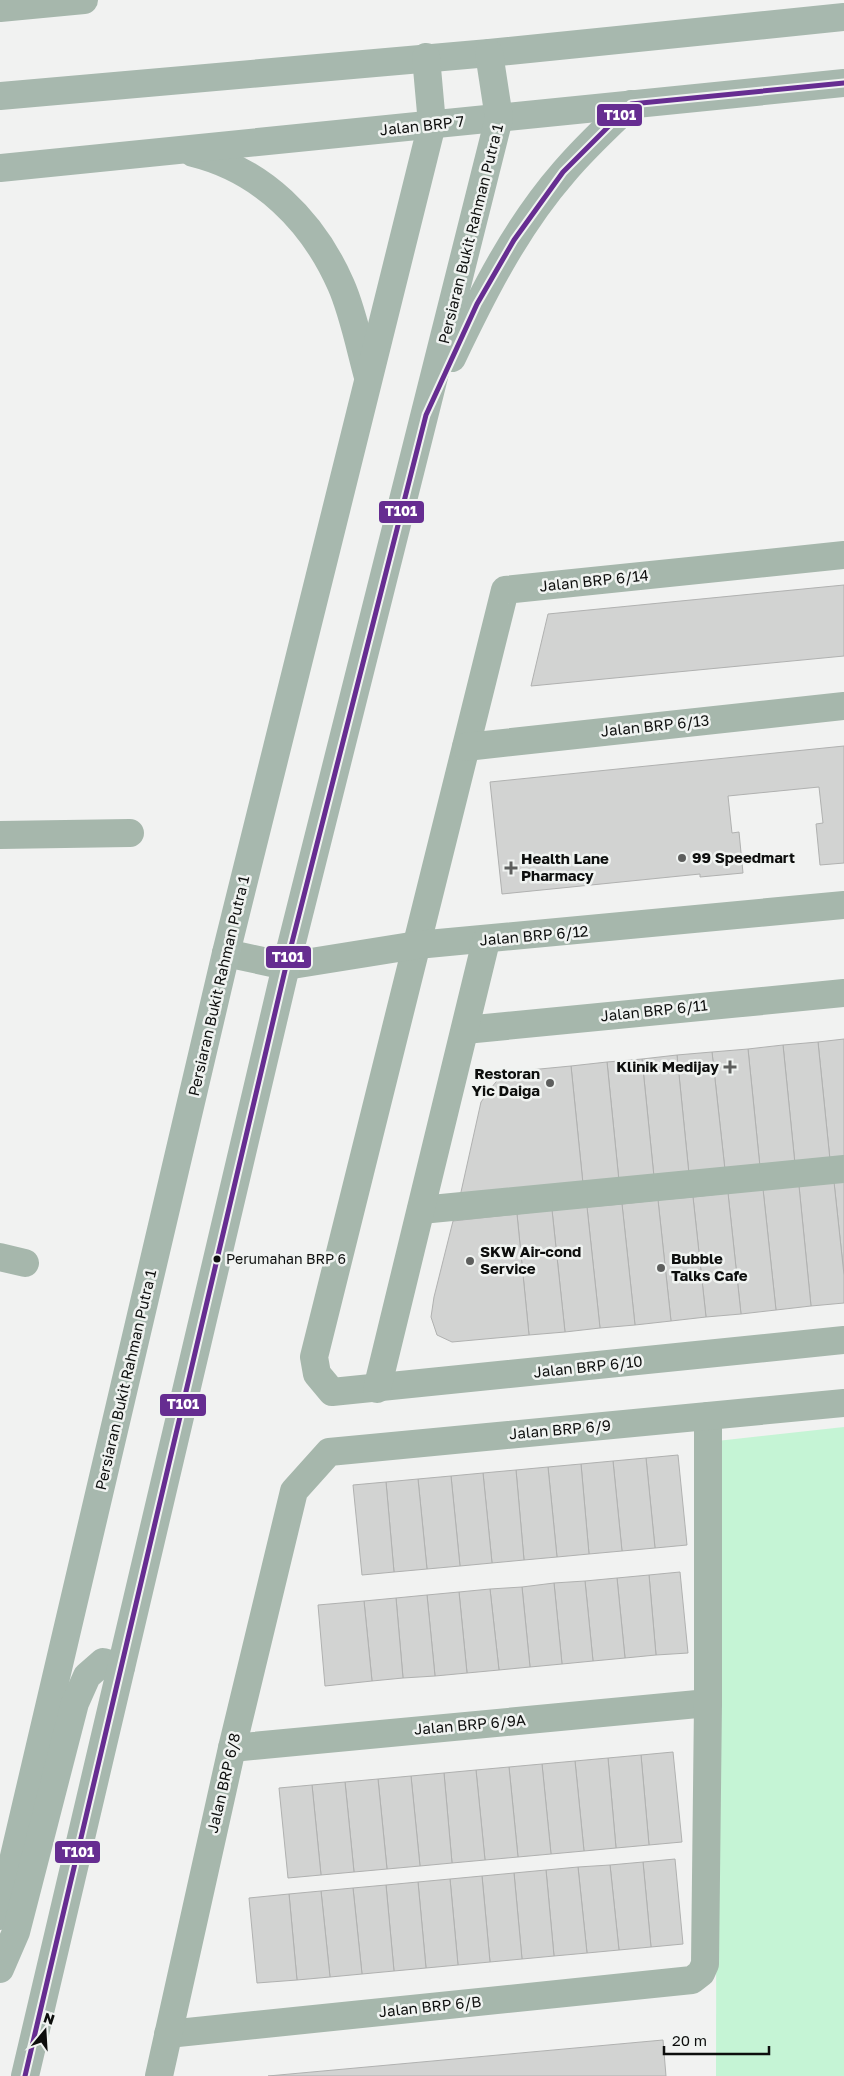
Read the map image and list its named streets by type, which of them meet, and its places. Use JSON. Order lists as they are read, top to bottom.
{
  "streets": {
    "main road": ["Jalan BRP 7", "Persiaran Bukit Rahman Putra 1"],
    "street": [
      "Jalan BRP 6/14",
      "Jalan BRP 6/13",
      "Jalan BRP 6/12",
      "Jalan BRP 6/11",
      "Jalan BRP 6/10",
      "Jalan BRP 6/9",
      "Jalan BRP 6/9A",
      "Jalan BRP 6/8",
      "Jalan BRP 6/B"
    ]
  },
  "crossings": [
    ["Jalan BRP 7", "Persiaran Bukit Rahman Putra 1"],
    ["Persiaran Bukit Rahman Putra 1", "Jalan BRP 6/12"],
    ["Jalan BRP 6/14", "Jalan BRP 6/13"],
    ["Jalan BRP 6/12", "Jalan BRP 6/10"],
    ["Jalan BRP 6/9", "Jalan BRP 6/8"],
    ["Jalan BRP 6/9A", "Jalan BRP 6/8"],
    ["Jalan BRP 6/9A", "Jalan BRP 6/B"],
    ["Jalan BRP 6/8", "Jalan BRP 6/B"]
  ],
  "places": {
    "other": [
      "99 Speedmart",
      "Restoran Yic Daiga",
      "Perumahan BRP 6",
      "SKW Air-cond Service",
      "Bubble Talks Cafe"
    ],
    "health": ["Health Lane Pharmacy", "Klinik Medijay"]
  },
  "lines": ["transit line T101"],
  "scale_bar": "20 m",
  "north": "top"
}
